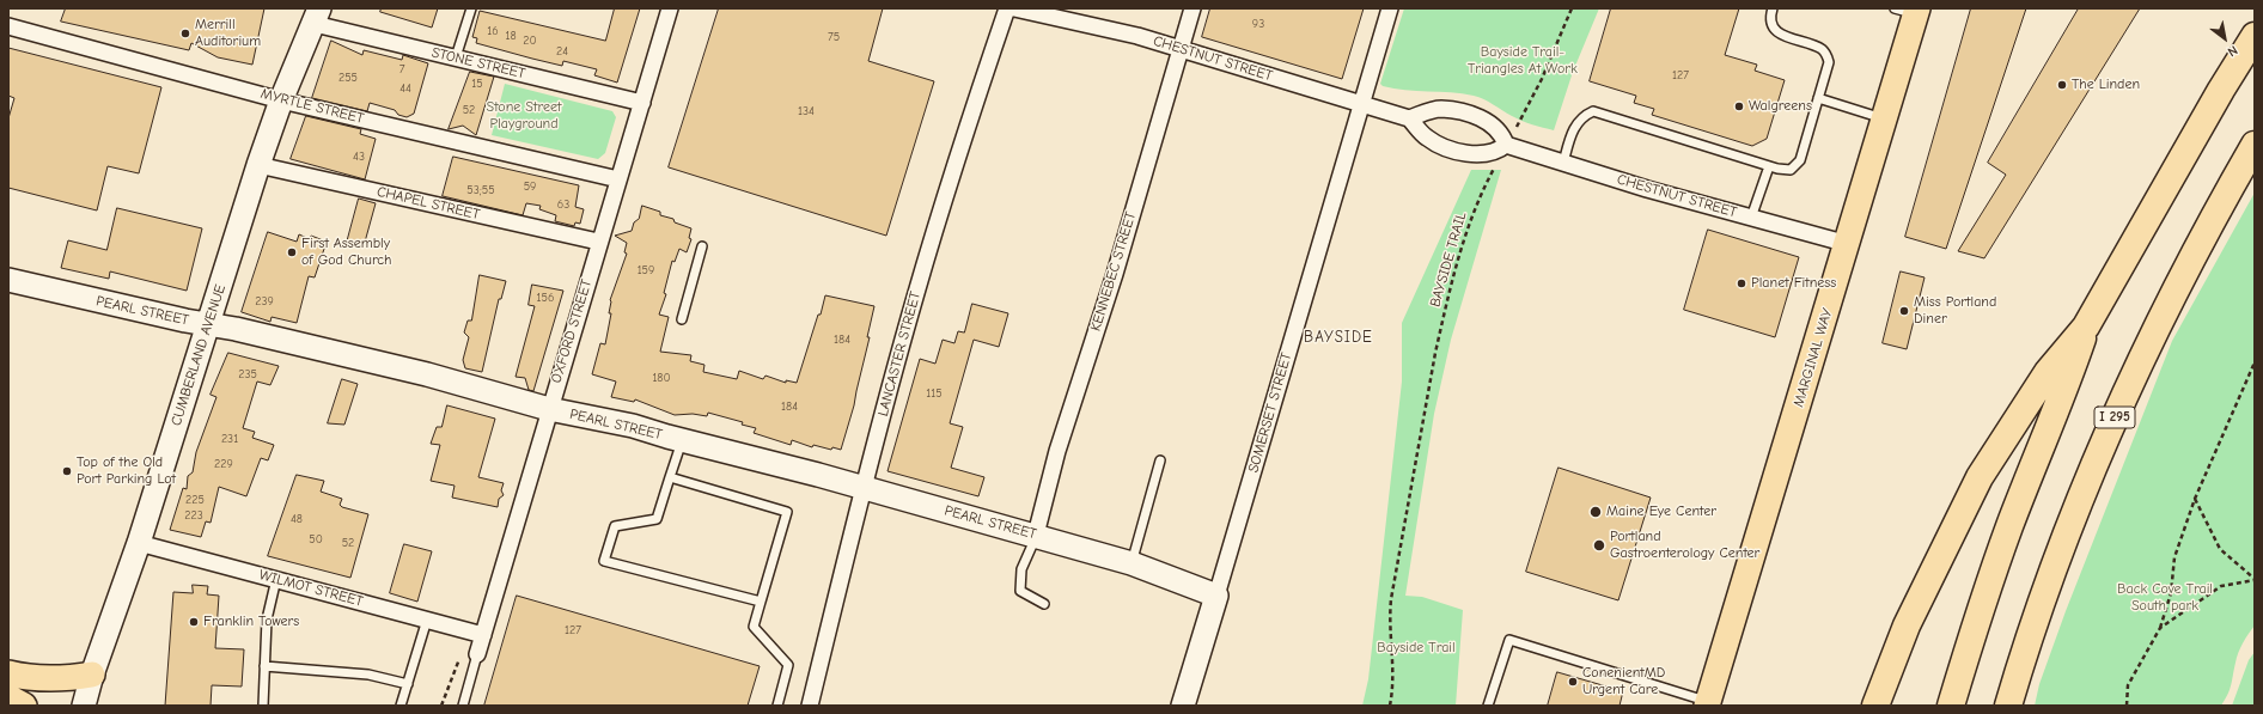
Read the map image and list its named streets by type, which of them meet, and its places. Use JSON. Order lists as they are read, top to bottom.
{
  "streets": {
    "highway": ["I 295"],
    "main road": ["MARGINAL WAY"],
    "street": [
      "CHESTNUT STREET",
      "STONE STREET",
      "MYRTLE STREET",
      "CHAPEL STREET",
      "KENNEBEC STREET",
      "PEARL STREET",
      "OXFORD STREET",
      "LANCASTER STREET",
      "CUMBERLAND AVENUE",
      "SOMERSET STREET",
      "WILMOT STREET"
    ],
    "path": ["BAYSIDE TRAIL"]
  },
  "crossings": [
    ["CHESTNUT STREET", "BAYSIDE TRAIL"],
    ["CHESTNUT STREET", "KENNEBEC STREET"],
    ["CHESTNUT STREET", "MARGINAL WAY"],
    ["CHESTNUT STREET", "SOMERSET STREET"],
    ["STONE STREET", "OXFORD STREET"],
    ["STONE STREET", "CUMBERLAND AVENUE"],
    ["MYRTLE STREET", "OXFORD STREET"],
    ["MYRTLE STREET", "CUMBERLAND AVENUE"],
    ["CHAPEL STREET", "OXFORD STREET"],
    ["CHAPEL STREET", "CUMBERLAND AVENUE"],
    ["KENNEBEC STREET", "PEARL STREET"],
    ["PEARL STREET", "OXFORD STREET"],
    ["PEARL STREET", "LANCASTER STREET"],
    ["PEARL STREET", "CUMBERLAND AVENUE"],
    ["PEARL STREET", "SOMERSET STREET"],
    ["OXFORD STREET", "WILMOT STREET"],
    ["CUMBERLAND AVENUE", "WILMOT STREET"]
  ],
  "districts": ["BAYSIDE"],
  "parks": [
    "Bayside Trail- Triangles At Work",
    "Stone Street Playground",
    "Back Cove Trail South park",
    "Bayside Trail"
  ],
  "places": [
    "Merrill Auditorium",
    "The Linden",
    "Walgreens",
    "First Assembly of God Church",
    "Planet Fitness",
    "Miss Portland Diner",
    "Top of the Old Port Parking Lot",
    "Maine Eye Center",
    "Portland Gastroenterology Center",
    "Franklin Towers",
    "ConenientMD Urgent Care"
  ],
  "house_numbers": [
    "93",
    "16",
    "18",
    "75",
    "20",
    "24",
    "7",
    "127",
    "255",
    "15",
    "44",
    "52",
    "134",
    "43",
    "59",
    "53;55",
    "63",
    "159",
    "156",
    "239",
    "184",
    "235",
    "180",
    "115",
    "184",
    "231",
    "229",
    "225",
    "223",
    "48",
    "50",
    "52",
    "127"
  ],
  "north": "bottom right"
}
